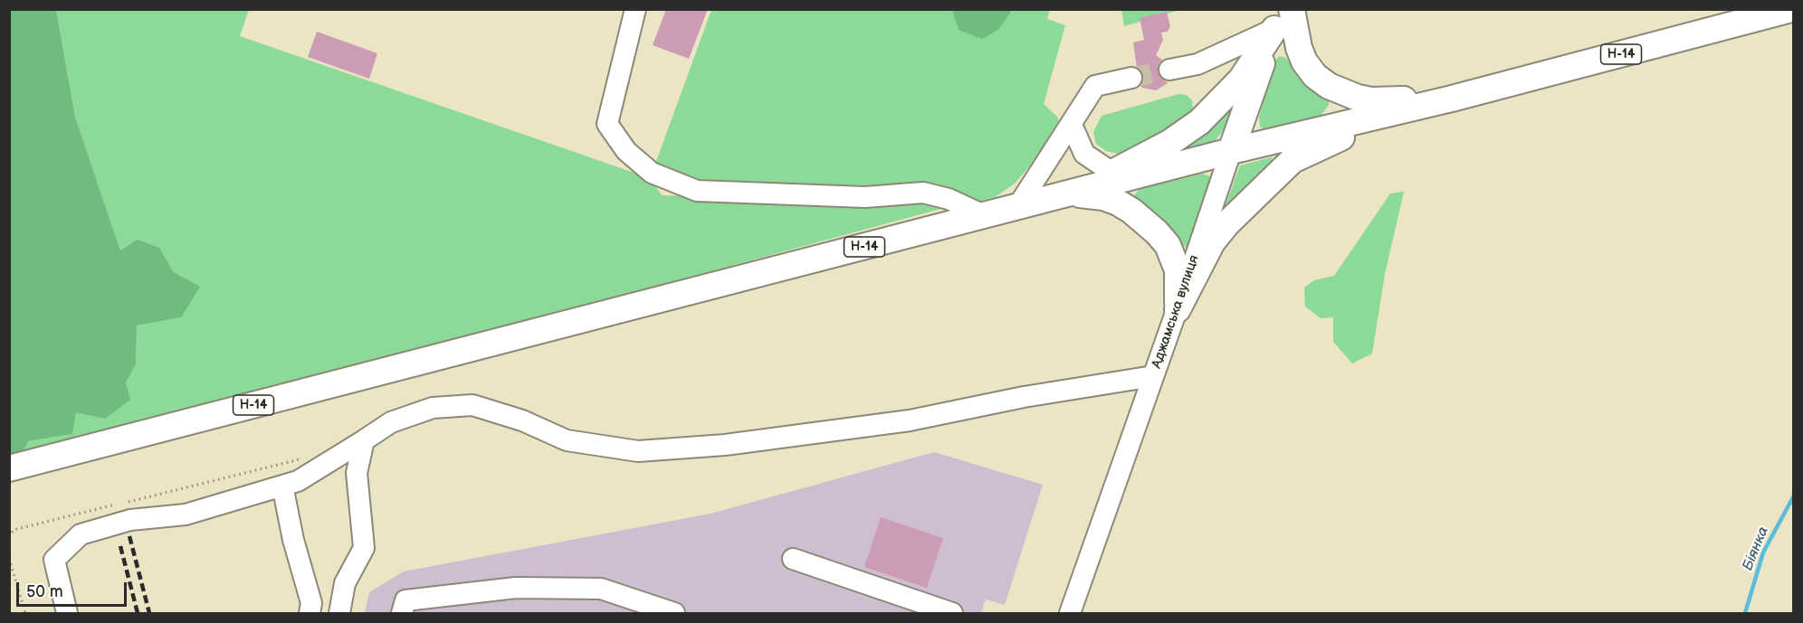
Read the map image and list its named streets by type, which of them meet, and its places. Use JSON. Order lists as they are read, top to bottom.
{
  "streets": {
    "main road": ["Н-14", "Аджамська вулиця"]
  },
  "crossings": [
    ["Н-14", "Аджамська вулиця"]
  ],
  "water": ["Біянка"],
  "scale_bar": "50 m"
}
